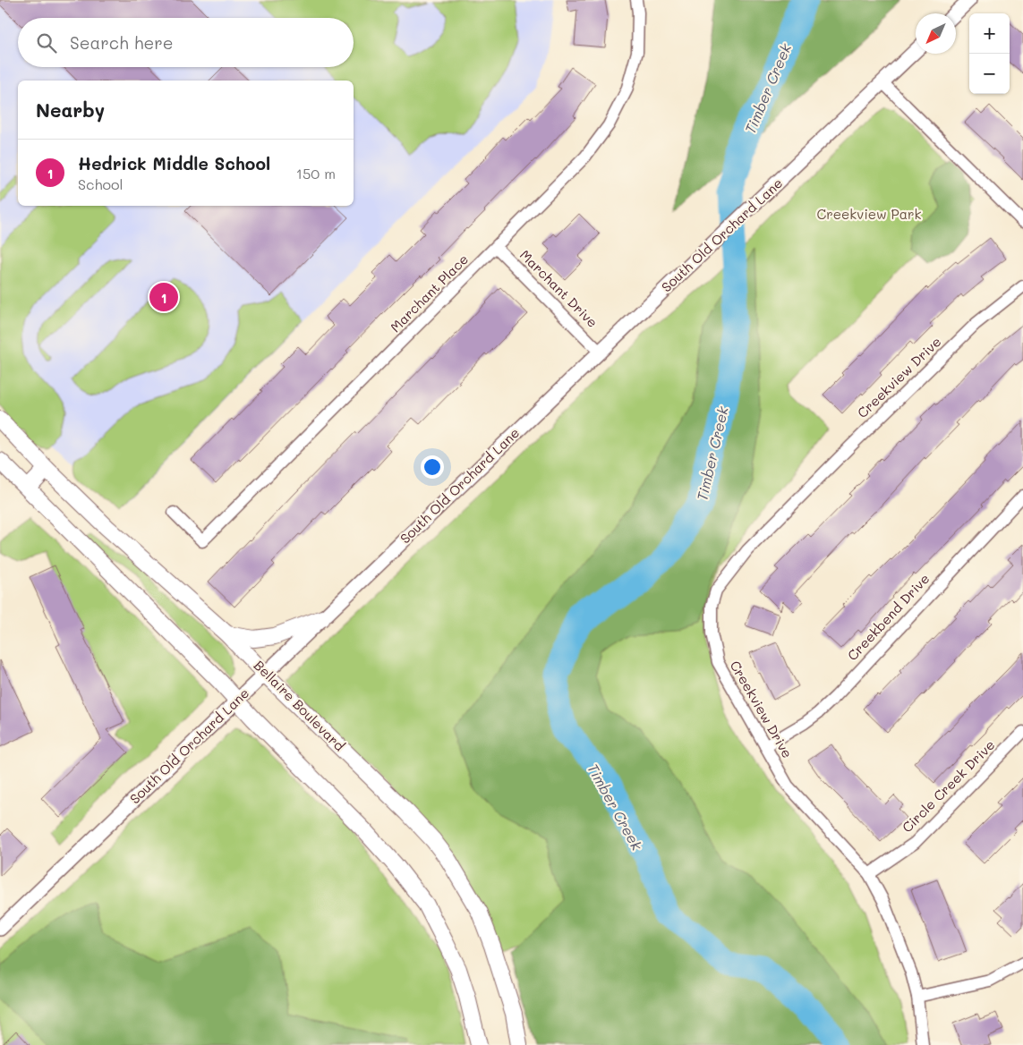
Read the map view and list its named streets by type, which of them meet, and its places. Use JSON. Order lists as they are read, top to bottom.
{
  "streets": {
    "main road": ["Bellaire Boulevard"],
    "street": [
      "South Old Orchard Lane",
      "Marchant Drive",
      "Marchant Place",
      "Creekview Drive",
      "Creekbend Drive",
      "Circle Creek Drive"
    ]
  },
  "crossings": [
    ["South Old Orchard Lane", "Marchant Drive"],
    ["South Old Orchard Lane", "Bellaire Boulevard"],
    ["Marchant Drive", "Marchant Place"],
    ["Creekview Drive", "Creekbend Drive"],
    ["Creekview Drive", "Circle Creek Drive"]
  ],
  "water": ["Timber Creek"],
  "parks": ["Creekview Park"],
  "north": "bottom left",
  "page": {
    "map_buttons": ["+", "−"],
    "search": "Search here",
    "heading": "Nearby",
    "list": [
      {
        "mark": "1",
        "name": "Hedrick Middle School",
        "note": "School",
        "value": "150 m"
      }
    ],
    "pins": "1"
  }
}
